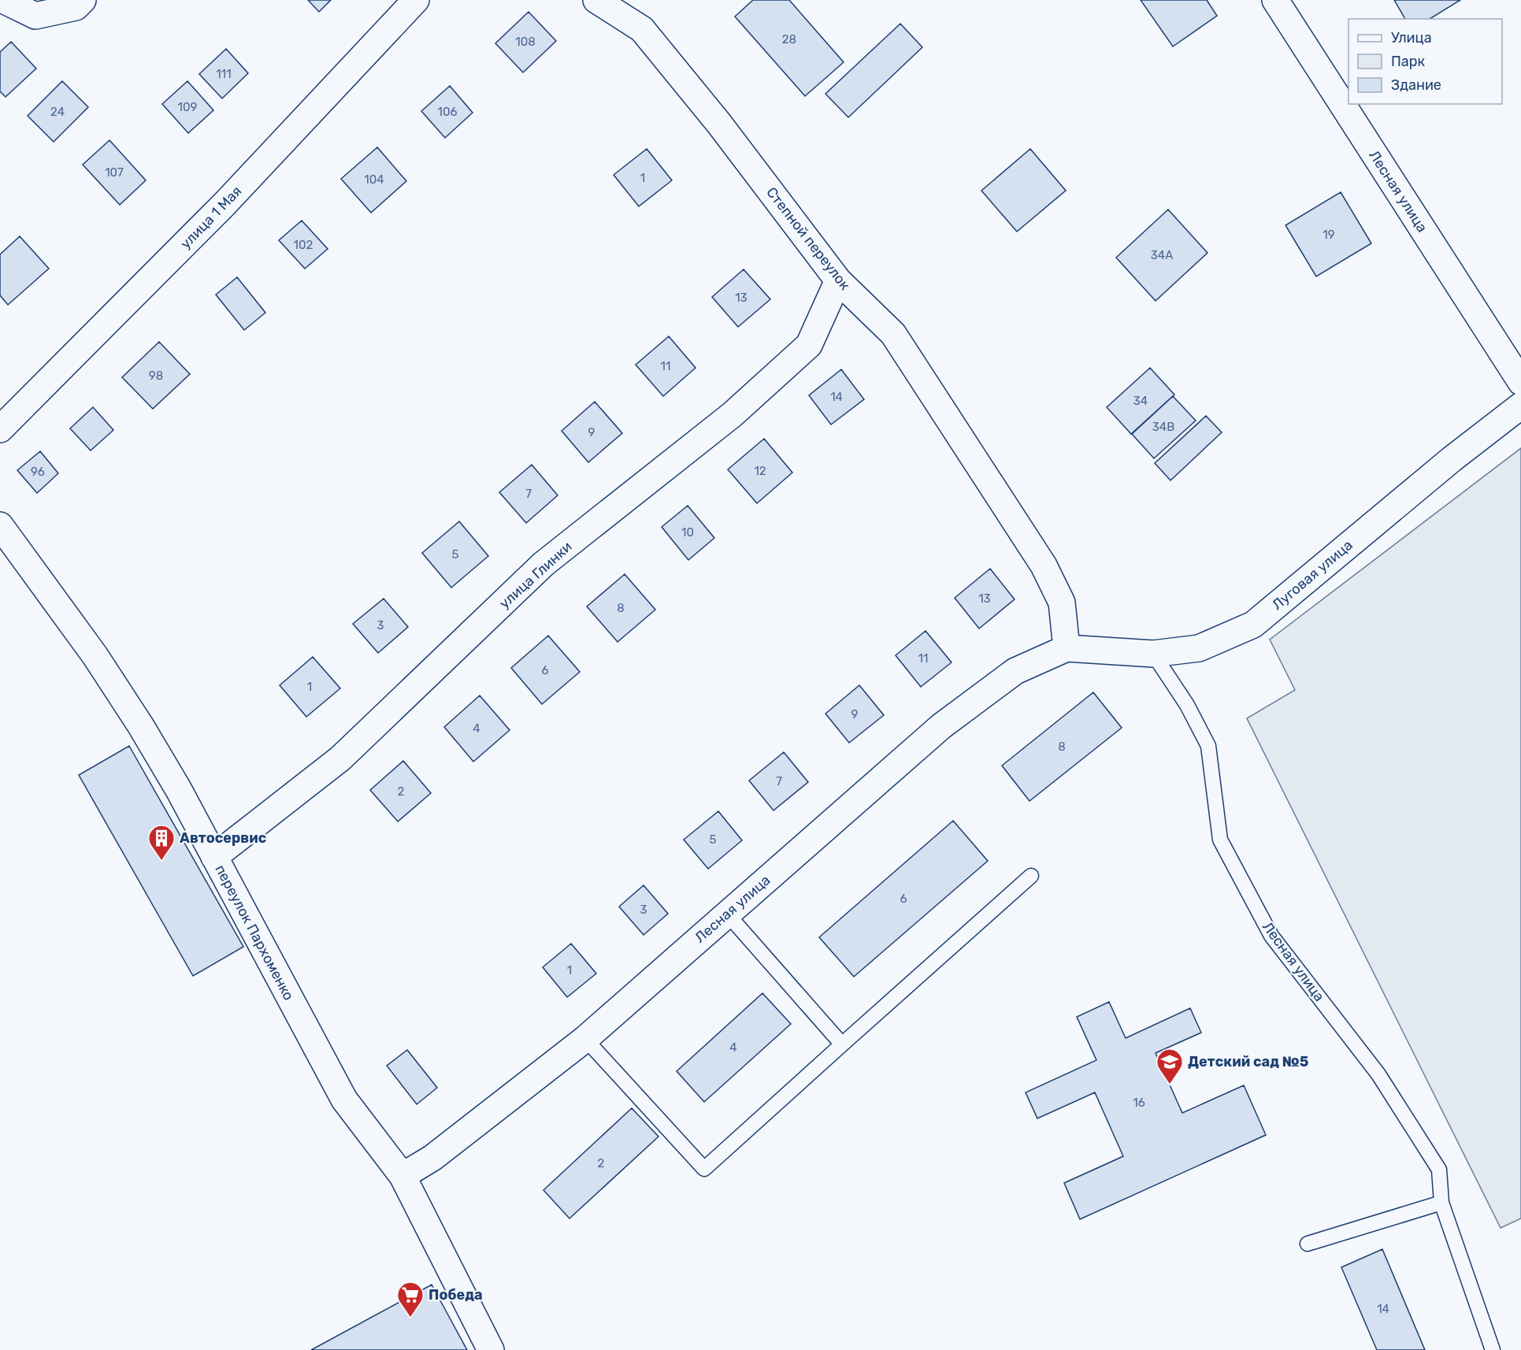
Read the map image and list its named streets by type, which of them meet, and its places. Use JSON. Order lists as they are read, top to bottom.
{
  "streets": {
    "street": [
      "Лесная улица",
      "улица 1 Мая",
      "Степной переулок",
      "улица Глинки",
      "Луговая улица",
      "переулок Пархоменко"
    ]
  },
  "crossings": [
    ["Лесная улица", "Степной переулок"],
    ["Лесная улица", "Луговая улица"],
    ["Лесная улица", "переулок Пархоменко"],
    ["Степной переулок", "улица Глинки"],
    ["Степной переулок", "Луговая улица"],
    ["улица Глинки", "переулок Пархоменко"]
  ],
  "places": {
    "building": ["Автосервис"],
    "school or university": ["Детский сад №5"],
    "supermarket": ["Победа"]
  },
  "house_numbers": [
    "28",
    "108",
    "111",
    "109",
    "24",
    "106",
    "107",
    "1",
    "104",
    "19",
    "102",
    "34А",
    "13",
    "11",
    "98",
    "14",
    "34",
    "34В",
    "9",
    "12",
    "96",
    "7",
    "10",
    "5",
    "13",
    "8",
    "3",
    "11",
    "6",
    "1",
    "9",
    "4",
    "8",
    "7",
    "2",
    "5",
    "6",
    "3",
    "1",
    "4",
    "16",
    "2",
    "14"
  ],
  "legend": ["Улица", "Парк", "Здание"]
}
